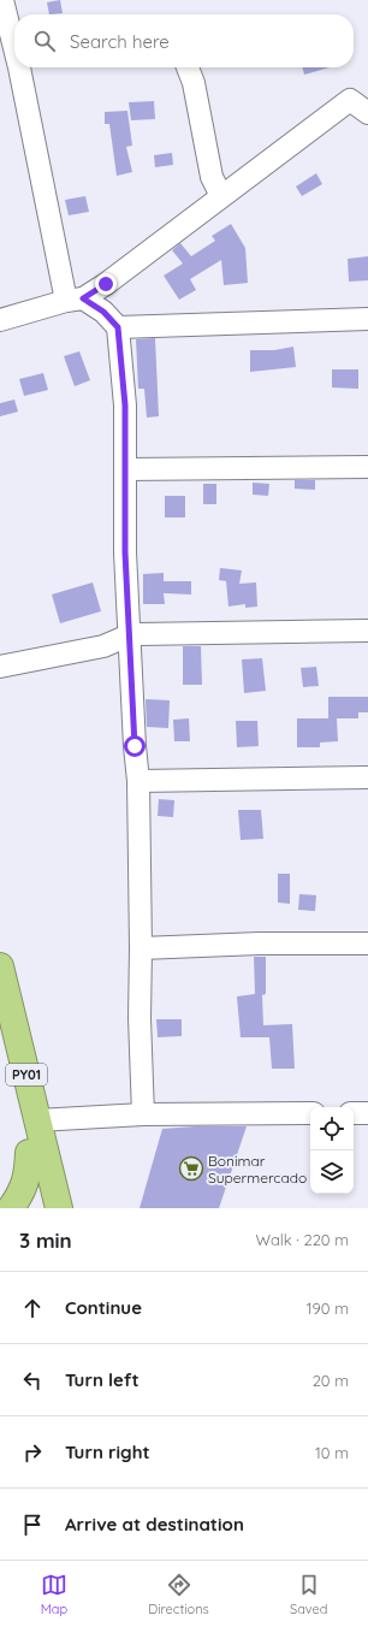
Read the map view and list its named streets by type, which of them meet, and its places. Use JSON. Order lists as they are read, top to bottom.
{
  "streets": {
    "highway": ["PY01"]
  },
  "places": {
    "supermarket": ["Bonimar Supermercado"]
  },
  "page": {
    "search": "Search here",
    "heading": ["3 min", "Walk · 220 m"],
    "list": [
      ["Continue", "190 m"],
      ["Turn left", "20 m"],
      ["Turn right", "10 m"],
      "Arrive at destination"
    ],
    "nav": ["Map", "Directions", "Saved"]
  }
}
